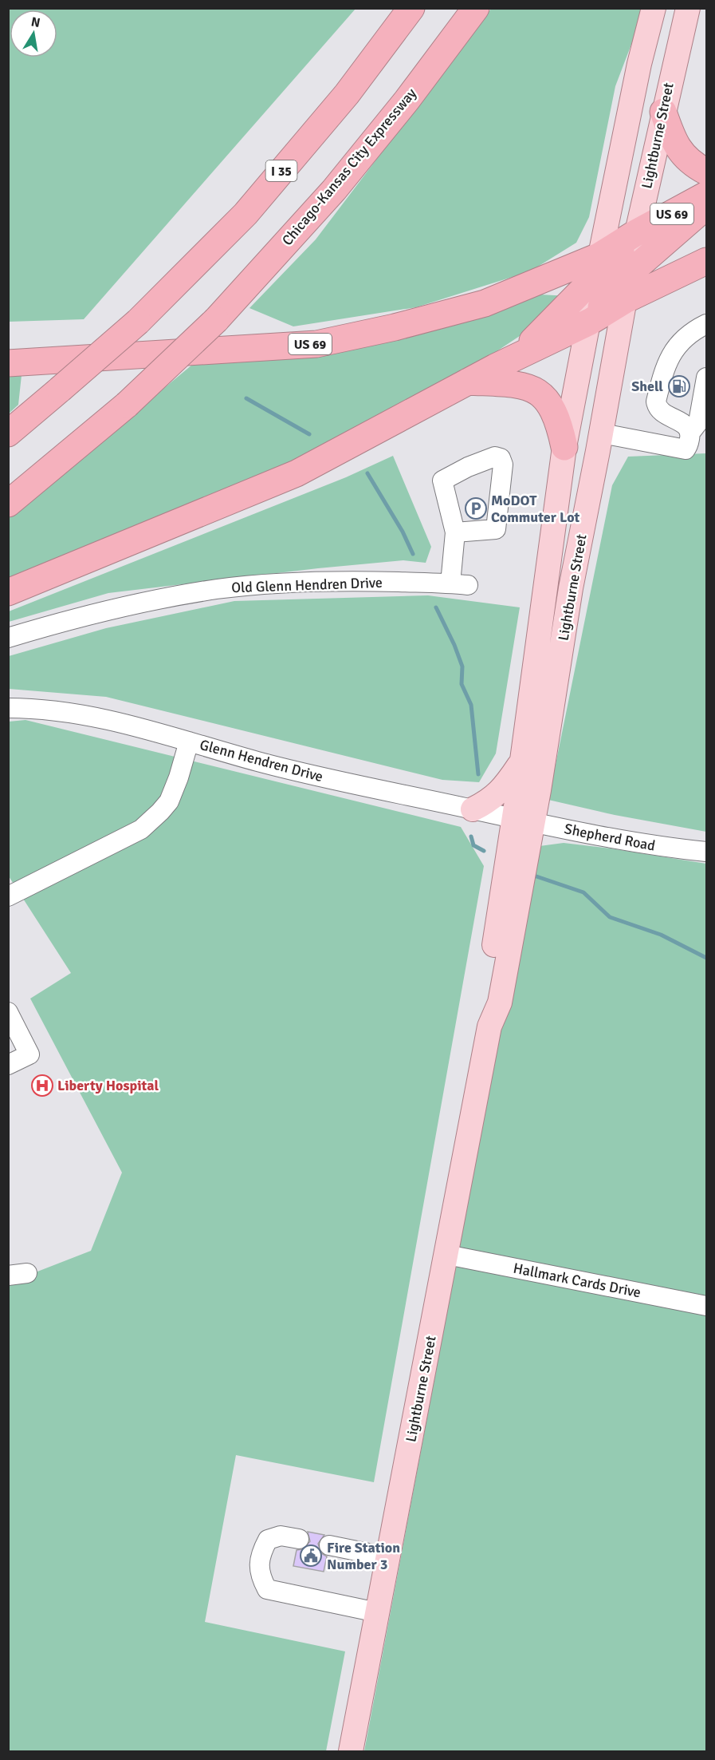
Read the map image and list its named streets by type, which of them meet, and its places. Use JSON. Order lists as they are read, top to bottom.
{
  "streets": {
    "highway": ["Chicago-Kansas City Expressway", "I 35", "US 69"],
    "main road": ["Lightburne Street"],
    "street": [
      "Old Glenn Hendren Drive",
      "Glenn Hendren Drive",
      "Shepherd Road",
      "Hallmark Cards Drive"
    ]
  },
  "crossings": [
    ["Lightburne Street", "US 69"],
    ["Lightburne Street", "Glenn Hendren Drive"],
    ["Lightburne Street", "Shepherd Road"],
    ["Lightburne Street", "Hallmark Cards Drive"],
    ["Glenn Hendren Drive", "Shepherd Road"]
  ],
  "places": {
    "fuel station": ["Shell"],
    "parking": ["MoDOT Commuter Lot"],
    "hospital": ["Liberty Hospital"],
    "public building": ["Fire Station Number 3"]
  },
  "north": "top"
}
